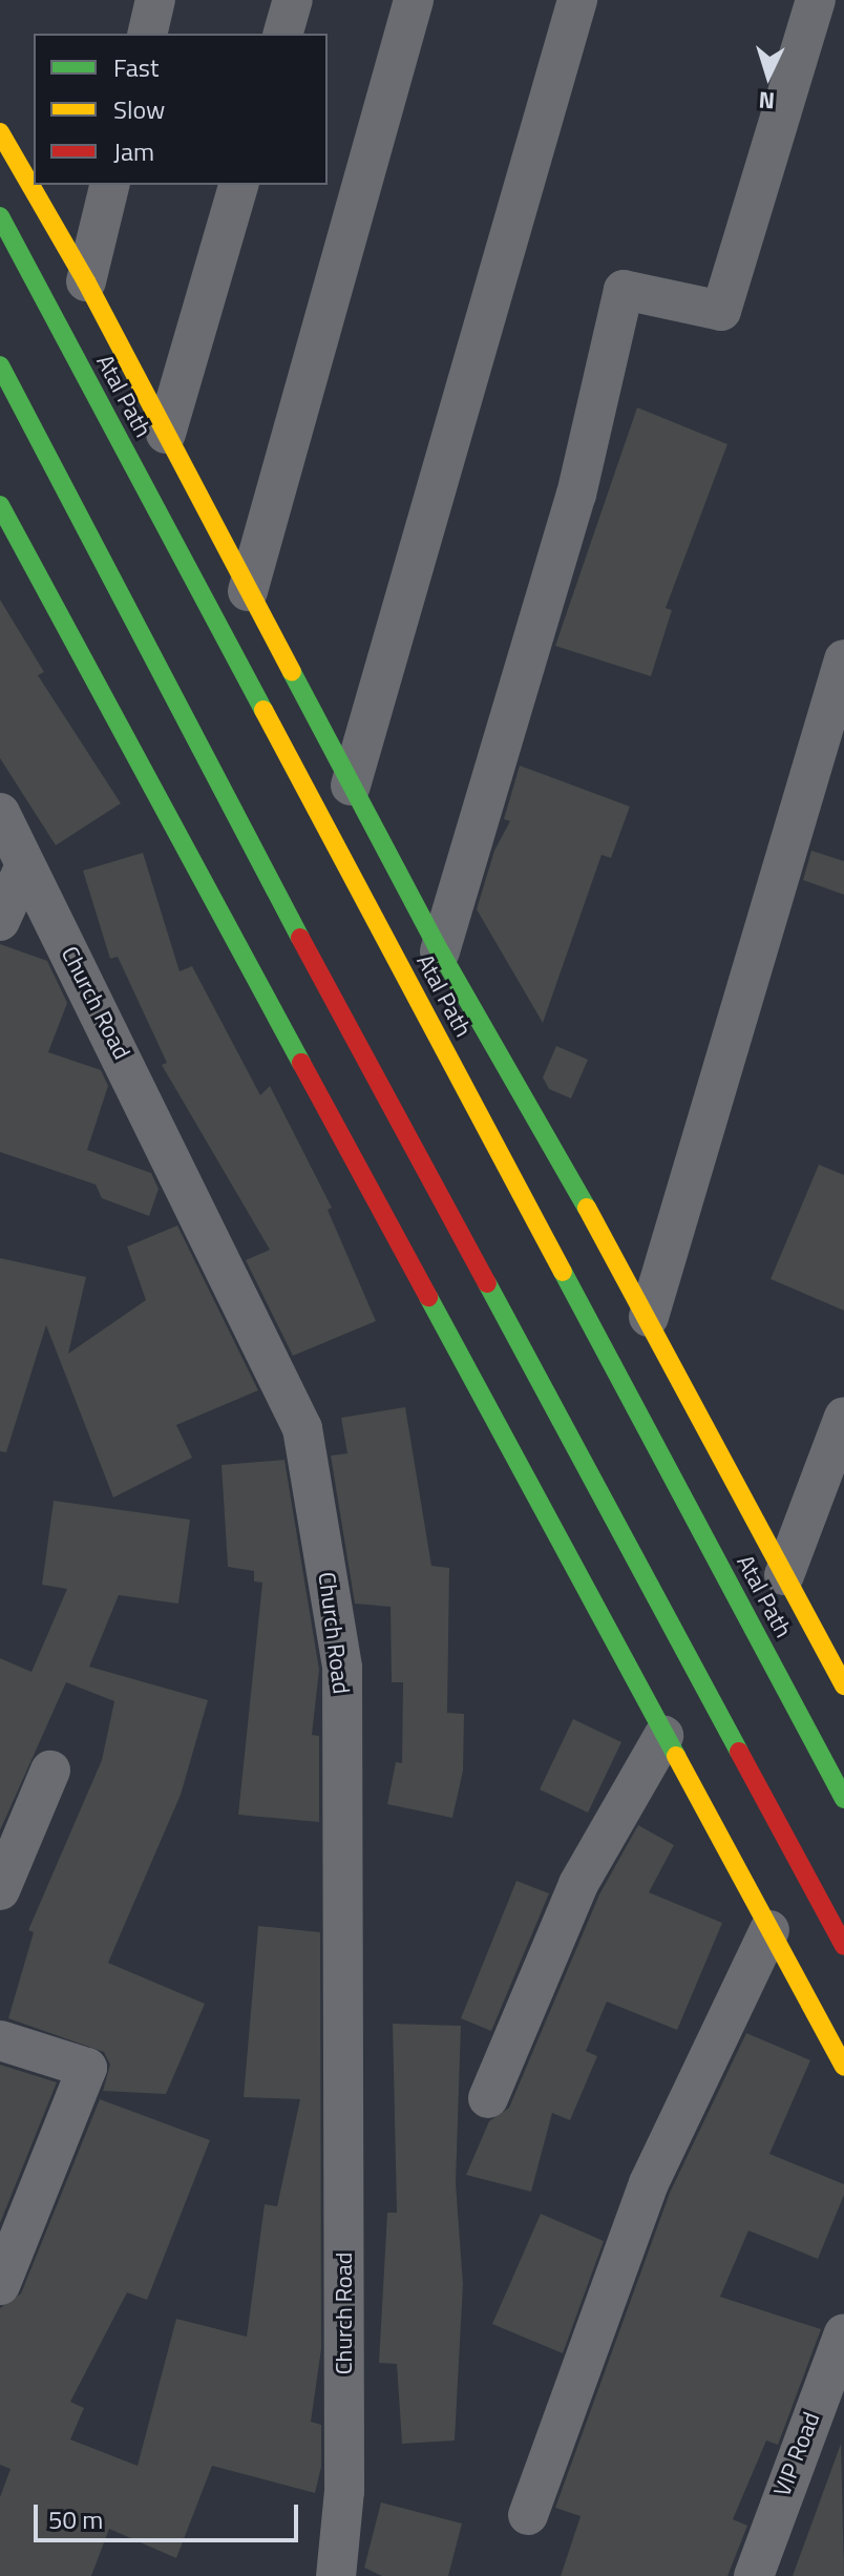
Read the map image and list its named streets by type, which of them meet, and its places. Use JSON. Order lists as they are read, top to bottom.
{
  "streets": {
    "street": ["Atal Path", "Church Road", "VIP Road"]
  },
  "legend": ["Fast", "Slow", "Jam"],
  "scale_bar": "50 m",
  "north": "bottom"
}
